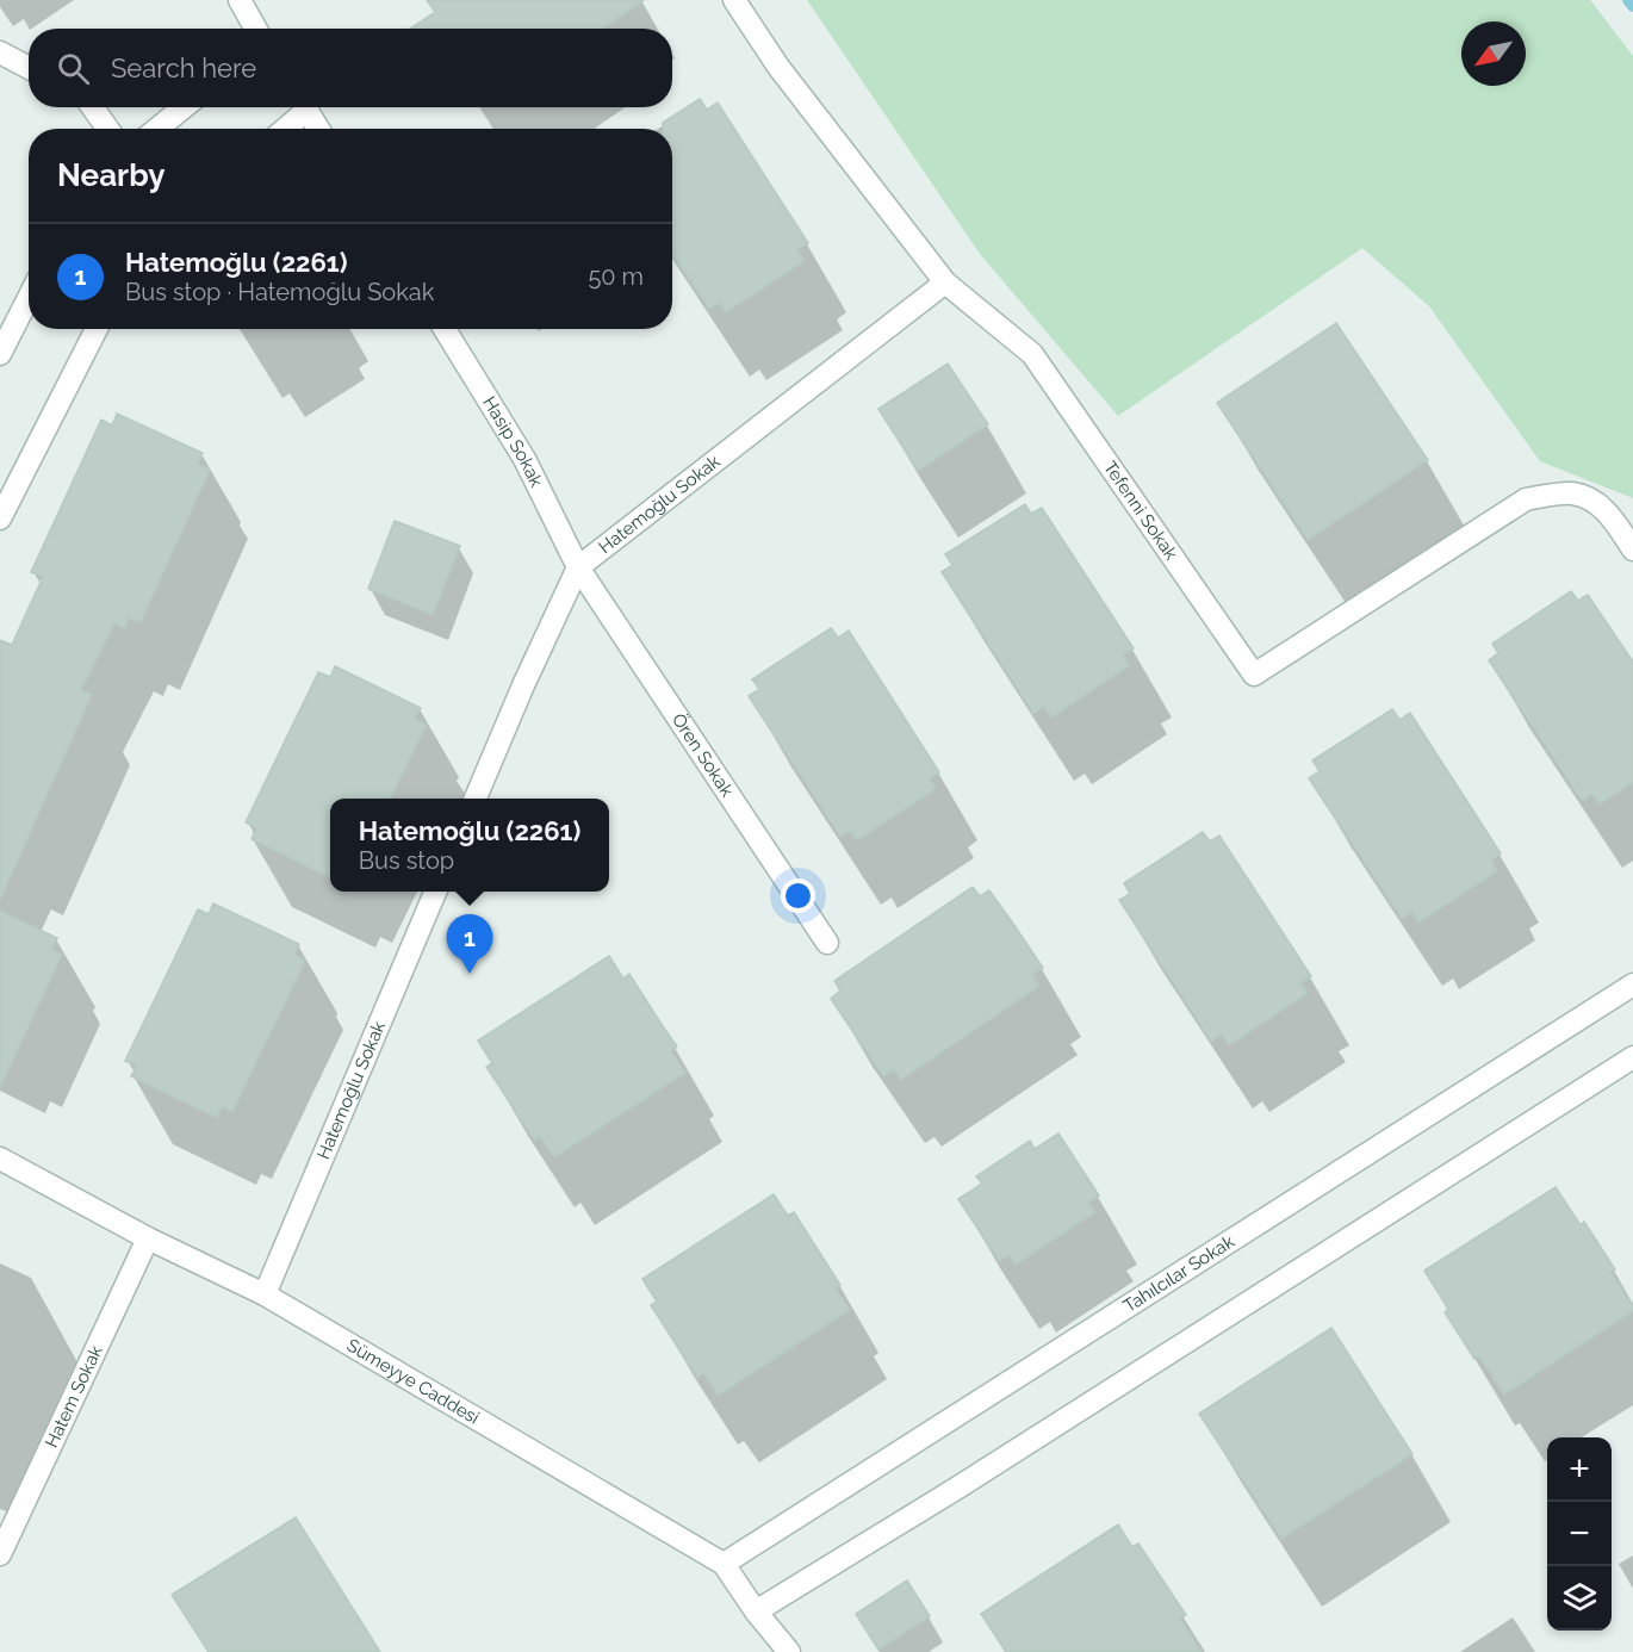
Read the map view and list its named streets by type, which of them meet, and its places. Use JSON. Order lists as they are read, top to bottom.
{
  "streets": {
    "street": [
      "Hasip Sokak",
      "Hatemoğlu Sokak",
      "Tefenni Sokak",
      "Ören Sokak",
      "Tahılcılar Sokak",
      "Sümeyye Caddesi",
      "Hatem Sokak"
    ]
  },
  "crossings": [
    ["Hasip Sokak", "Hatemoğlu Sokak"],
    ["Hasip Sokak", "Ören Sokak"],
    ["Hatemoğlu Sokak", "Tefenni Sokak"],
    ["Hatemoğlu Sokak", "Ören Sokak"],
    ["Hatemoğlu Sokak", "Sümeyye Caddesi"],
    ["Tahılcılar Sokak", "Sümeyye Caddesi"],
    ["Sümeyye Caddesi", "Hatem Sokak"]
  ],
  "north": "bottom left",
  "page": {
    "search": "Search here",
    "heading": "Nearby",
    "list": [
      {
        "mark": "1",
        "name": "Hatemoğlu (2261)",
        "note": "Bus stop · Hatemoğlu Sokak",
        "value": "50 m"
      }
    ],
    "popup": ["Hatemoğlu (2261)", "Bus stop"],
    "pins": "1",
    "map_buttons": ["+", "−"]
  }
}
